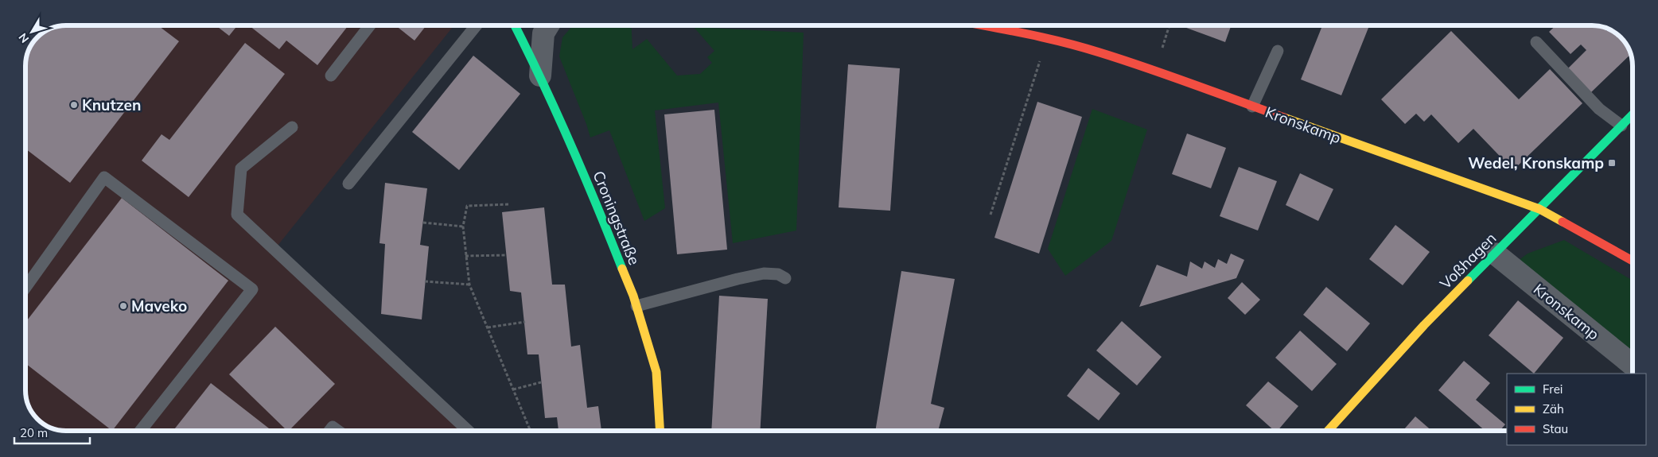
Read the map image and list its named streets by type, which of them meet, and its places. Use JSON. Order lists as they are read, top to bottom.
{
  "streets": {
    "street": ["Kronskamp", "Croningstraße", "Voßhagen"]
  },
  "crossings": [
    ["Kronskamp", "Voßhagen"]
  ],
  "places": {
    "other": ["Knutzen", "Maveko"],
    "transit": ["Wedel, Kronskamp"]
  },
  "legend": ["Frei", "Zäh", "Stau"],
  "scale_bar": "20 m",
  "north": "bottom left"
}
